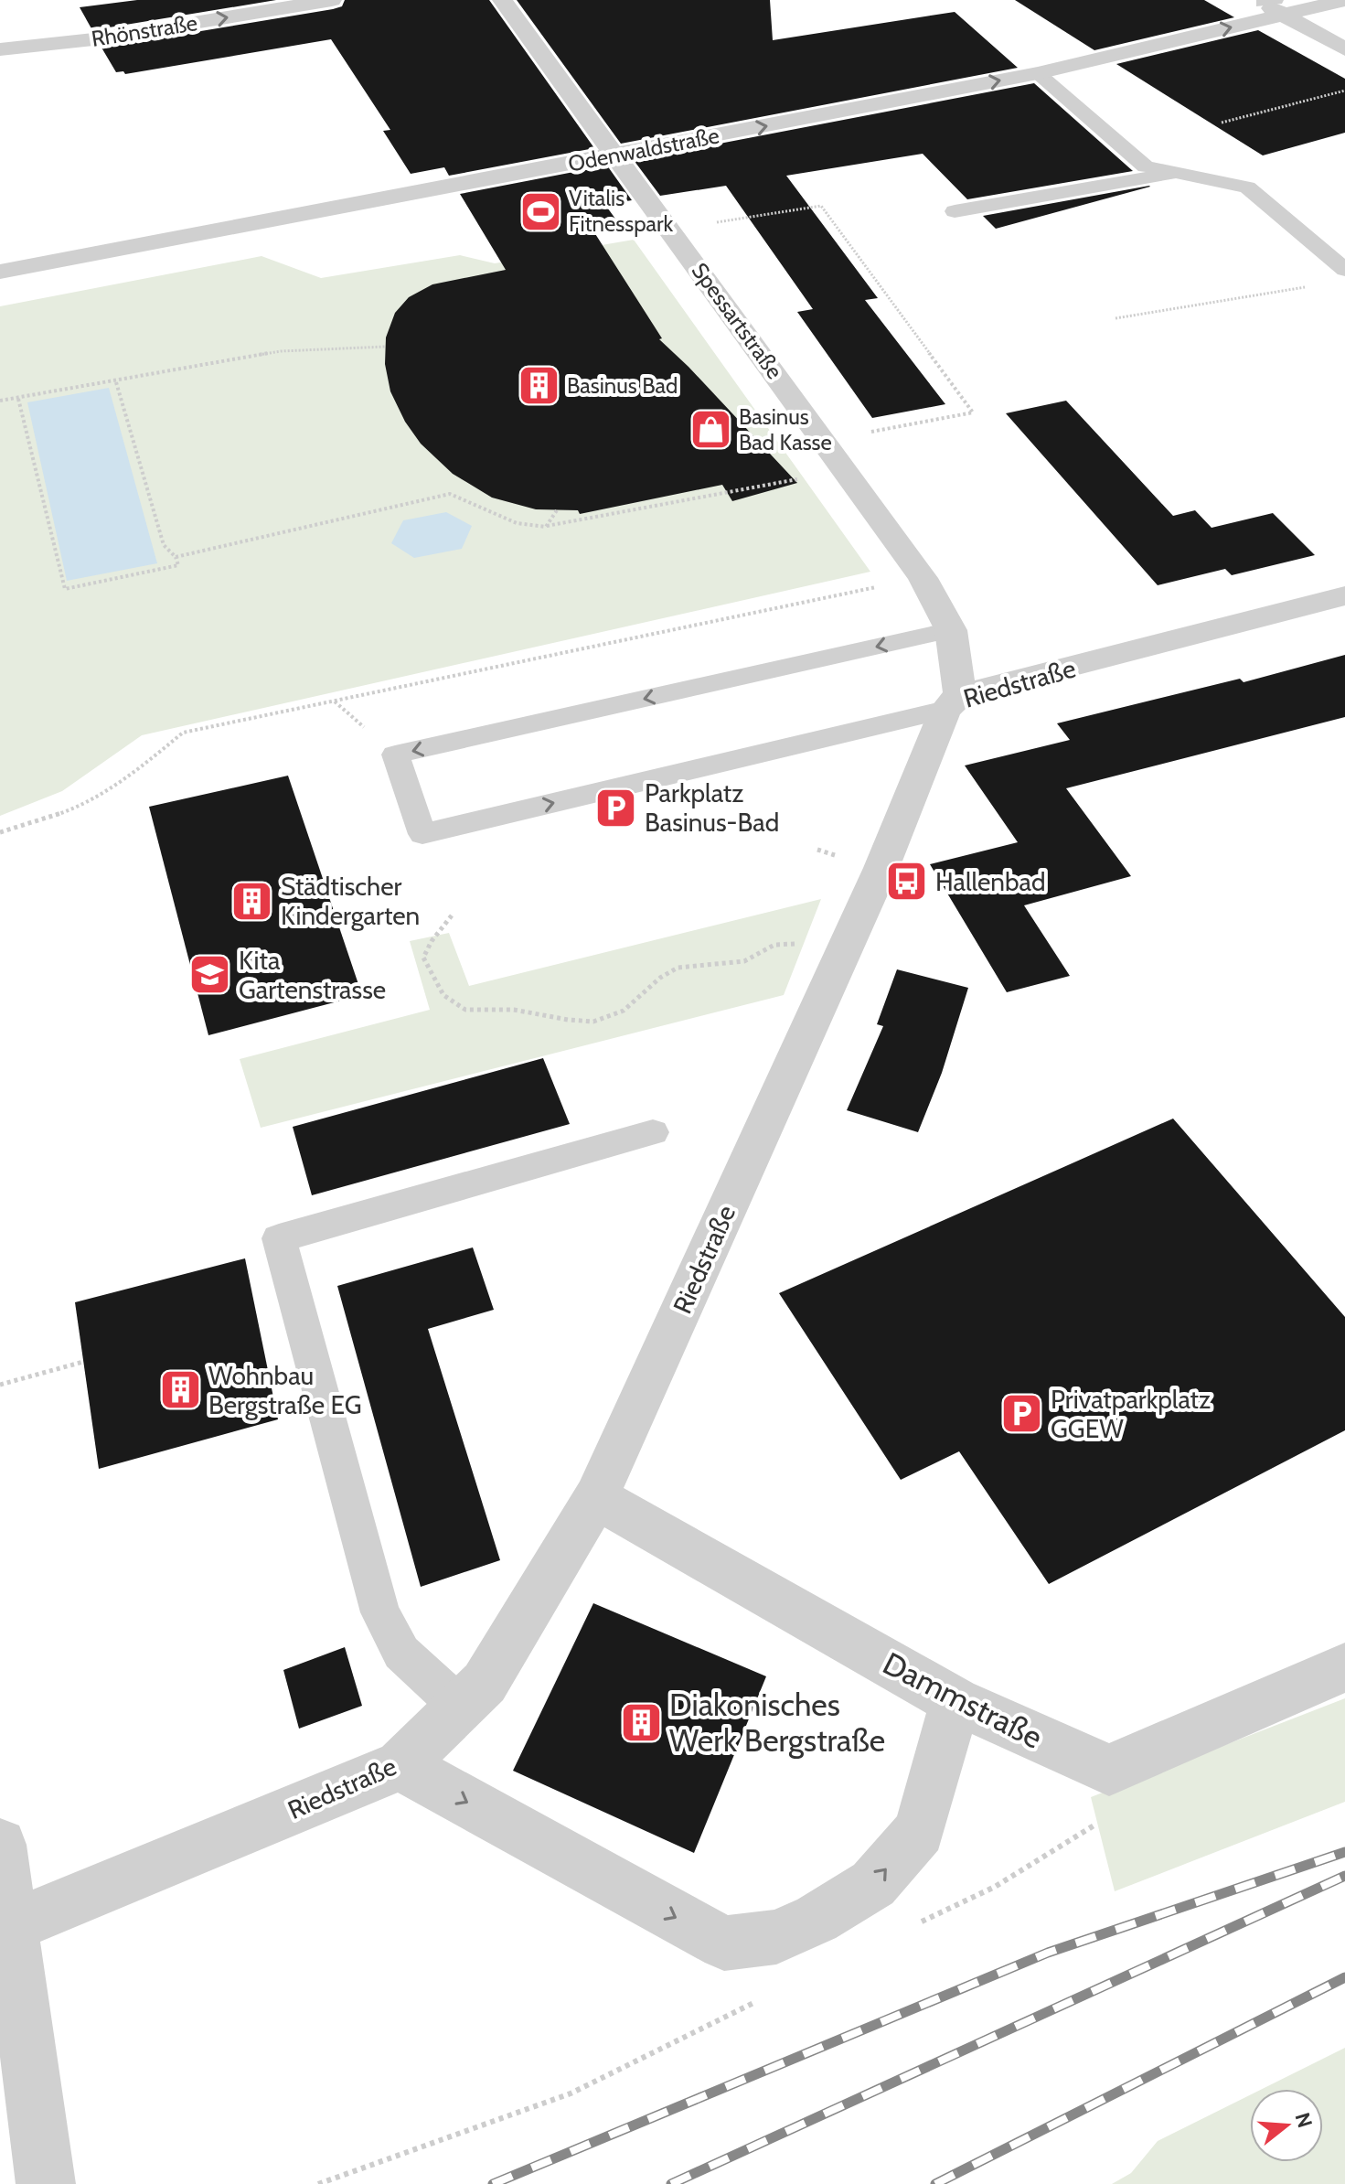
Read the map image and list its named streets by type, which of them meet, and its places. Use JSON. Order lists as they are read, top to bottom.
{
  "streets": {
    "street": [
      "Rhönstraße",
      "Odenwaldstraße",
      "Spessartstraße",
      "Riedstraße",
      "Dammstraße"
    ]
  },
  "crossings": [
    ["Odenwaldstraße", "Spessartstraße"],
    ["Spessartstraße", "Riedstraße"],
    ["Riedstraße", "Dammstraße"]
  ],
  "one_way": ["Rhönstraße", "Odenwaldstraße"],
  "places": {
    "sports": ["Vitalis Fitnesspark"],
    "building": [
      "Basinus Bad",
      "Städtischer Kindergarten",
      "Wohnbau Bergstraße EG",
      "Diakonisches Werk Bergstraße"
    ],
    "shop": ["Basinus Bad Kasse"],
    "parking": ["Parkplatz Basinus-Bad", "Privatparkplatz GGEW"],
    "bus stop": ["Hallenbad"],
    "school or university": ["Kita Gartenstrasse"]
  },
  "north": "right"
}
